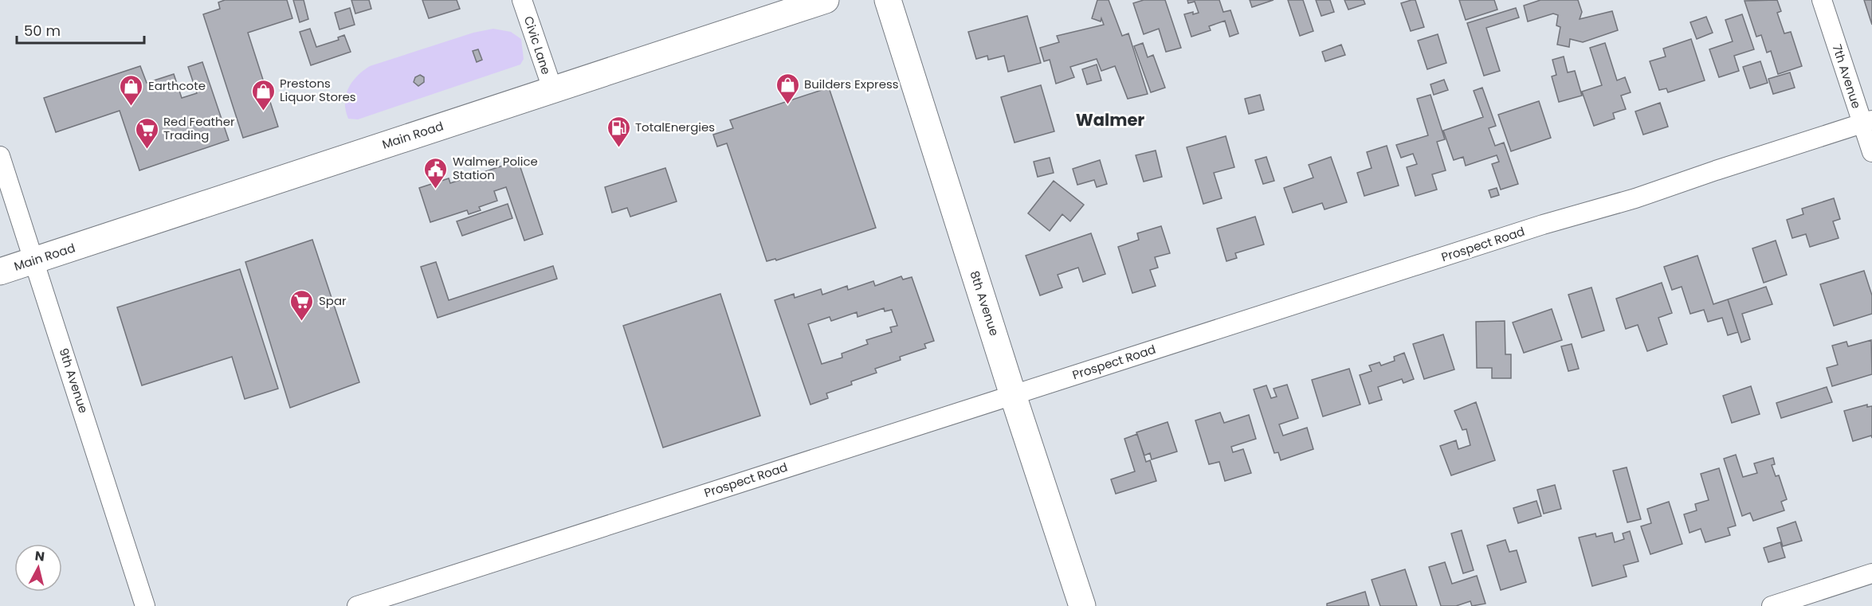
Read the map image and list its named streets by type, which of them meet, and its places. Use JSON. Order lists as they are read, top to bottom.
{
  "streets": {
    "main road": ["Main Road", "8th Avenue"],
    "street": [
      "Civic Lane",
      "7th Avenue",
      "Prospect Road",
      "9th Avenue"
    ]
  },
  "crossings": [
    ["Civic Lane", "Main Road"],
    ["7th Avenue", "Prospect Road"],
    ["Main Road", "9th Avenue"],
    ["Prospect Road", "8th Avenue"]
  ],
  "districts": ["Walmer"],
  "places": {
    "shop": ["Builders Express", "Earthcote", "Prestons Liquor Stores"],
    "fuel station": ["TotalEnergies"],
    "supermarket": ["Red Feather Trading", "Spar"],
    "public building": ["Walmer Police Station"]
  },
  "scale_bar": "50 m",
  "north": "top"
}
